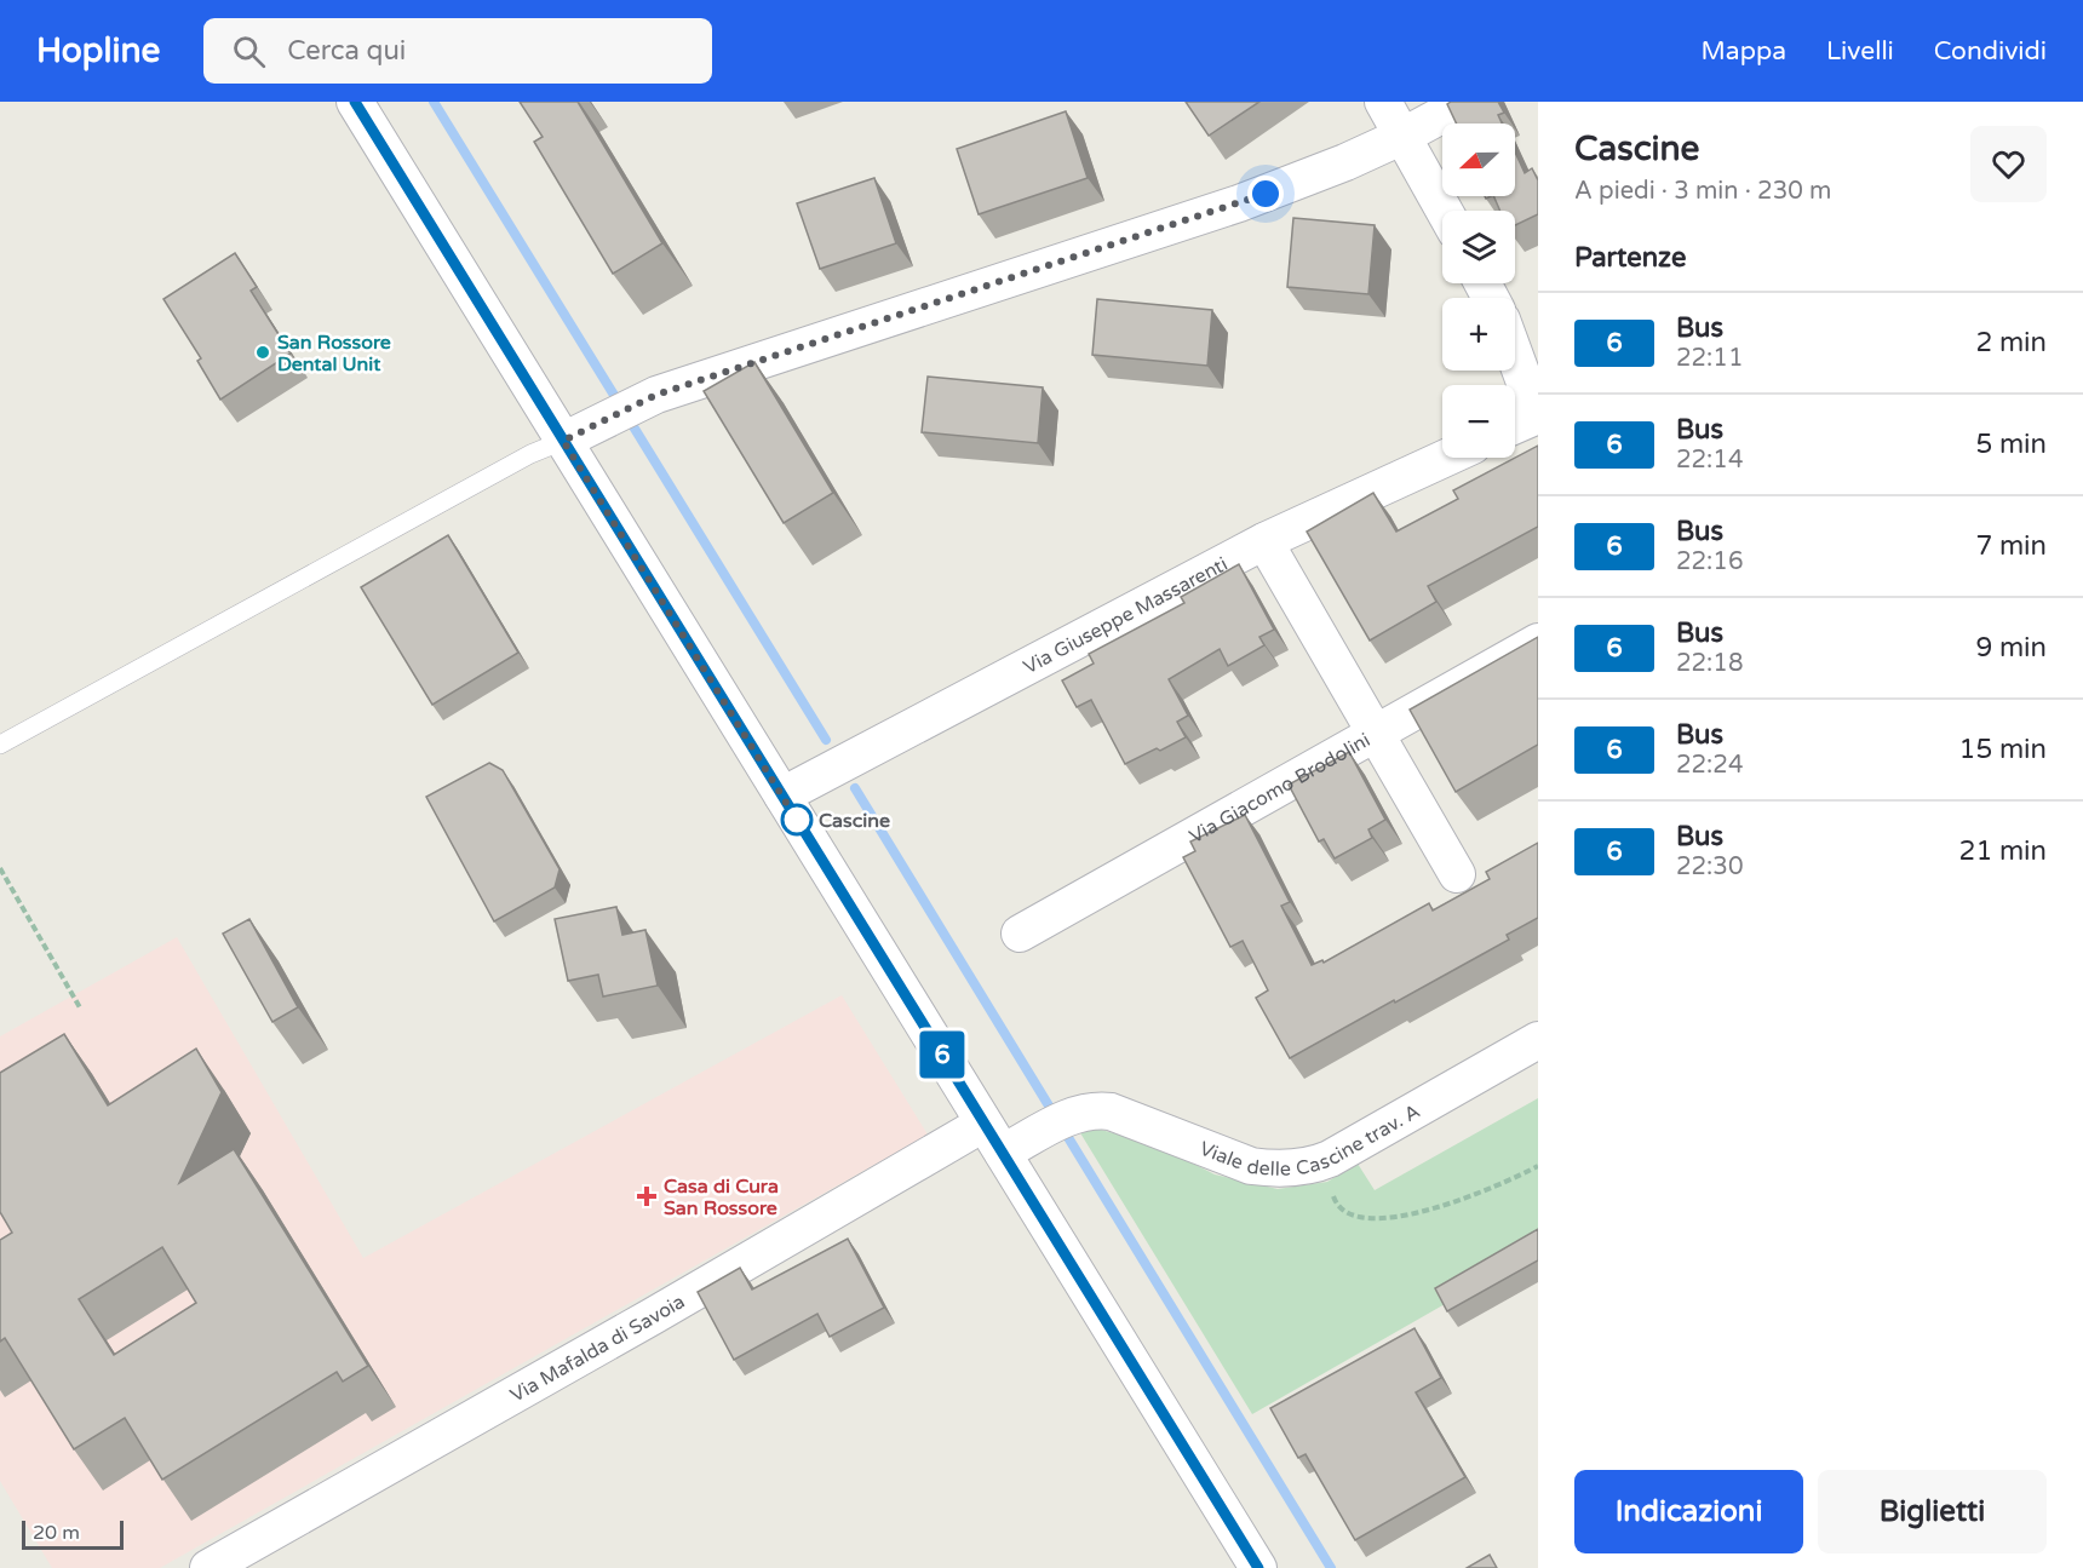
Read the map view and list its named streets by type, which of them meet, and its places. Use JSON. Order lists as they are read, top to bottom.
{
  "streets": {
    "street": [
      "Via Giuseppe Massarenti",
      "Via Giacomo Brodolini",
      "Viale delle Cascine trav. A",
      "Via Mafalda di Savoia"
    ]
  },
  "places": {
    "other": ["San Rossore Dental Unit", "Cascine"],
    "health": ["Casa di Cura San Rossore"]
  },
  "lines": ["bus line 6"],
  "scale_bar": "20 m",
  "north": "left",
  "page": {
    "header": "Hopline",
    "search": "Cerca qui",
    "nav": ["Mappa", "Livelli", "Condividi"],
    "on_map": "6",
    "heading": [
      ["Cascine", "A piedi · 3 min · 230 m"],
      "Partenze"
    ],
    "map_buttons": ["+", "−"],
    "list": [
      {
        "mark": "6",
        "name": "Bus",
        "note": "22:11",
        "value": "2 min"
      },
      {
        "mark": "6",
        "name": "Bus",
        "note": "22:14",
        "value": "5 min"
      },
      {
        "mark": "6",
        "name": "Bus",
        "note": "22:16",
        "value": "7 min"
      },
      {
        "mark": "6",
        "name": "Bus",
        "note": "22:18",
        "value": "9 min"
      },
      {
        "mark": "6",
        "name": "Bus",
        "note": "22:24",
        "value": "15 min"
      },
      {
        "mark": "6",
        "name": "Bus",
        "note": "22:30",
        "value": "21 min"
      }
    ],
    "buttons": ["Indicazioni", "Biglietti"],
    "scale": "20 m"
  }
}
